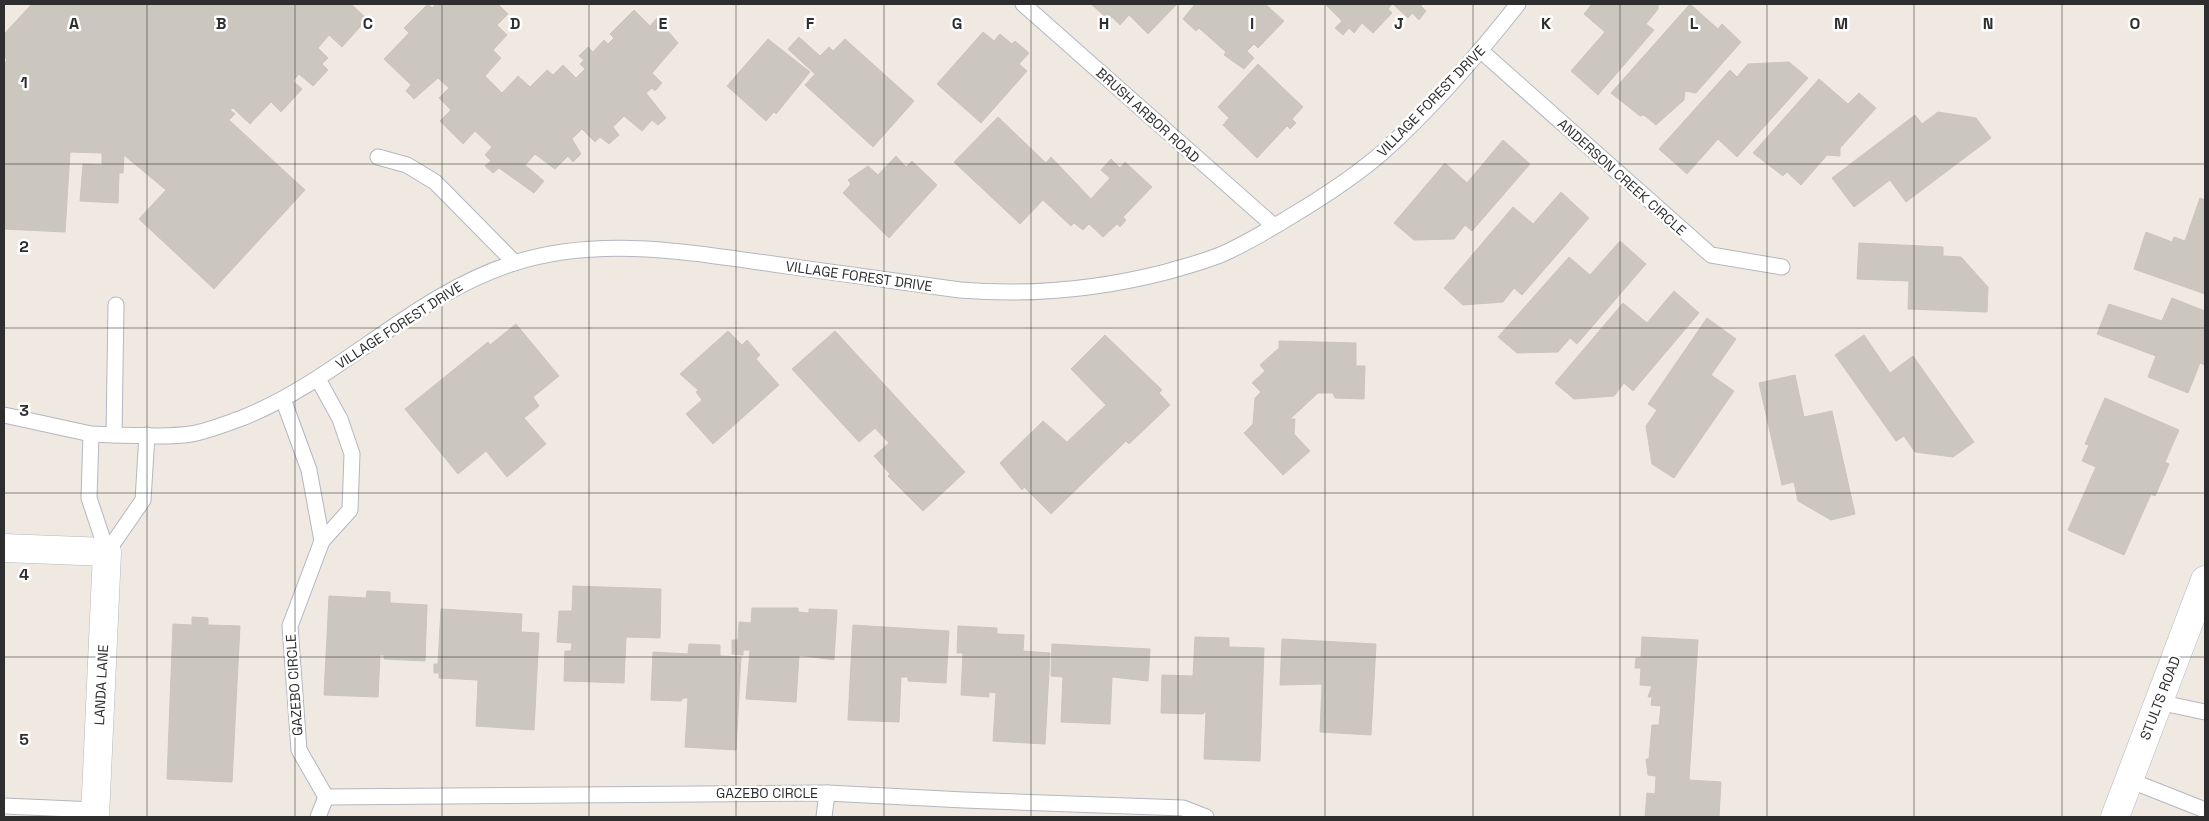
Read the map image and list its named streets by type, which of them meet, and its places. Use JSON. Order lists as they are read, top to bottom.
{
  "streets": {
    "street": ["LANDA LANE", "STULTS ROAD"],
    "lane": [
      "VILLAGE FOREST DRIVE",
      "BRUSH ARBOR ROAD",
      "ANDERSON CREEK CIRCLE",
      "GAZEBO CIRCLE"
    ]
  },
  "crossings": [
    ["VILLAGE FOREST DRIVE", "BRUSH ARBOR ROAD"],
    ["VILLAGE FOREST DRIVE", "ANDERSON CREEK CIRCLE"],
    ["VILLAGE FOREST DRIVE", "GAZEBO CIRCLE"]
  ],
  "grid": {
    "columns": [
      "A",
      "B",
      "C",
      "D",
      "E",
      "F",
      "G",
      "H",
      "I",
      "J",
      "K",
      "L",
      "M",
      "N",
      "O"
    ],
    "rows": [
      "1",
      "2",
      "3",
      "4",
      "5"
    ]
  }
}
